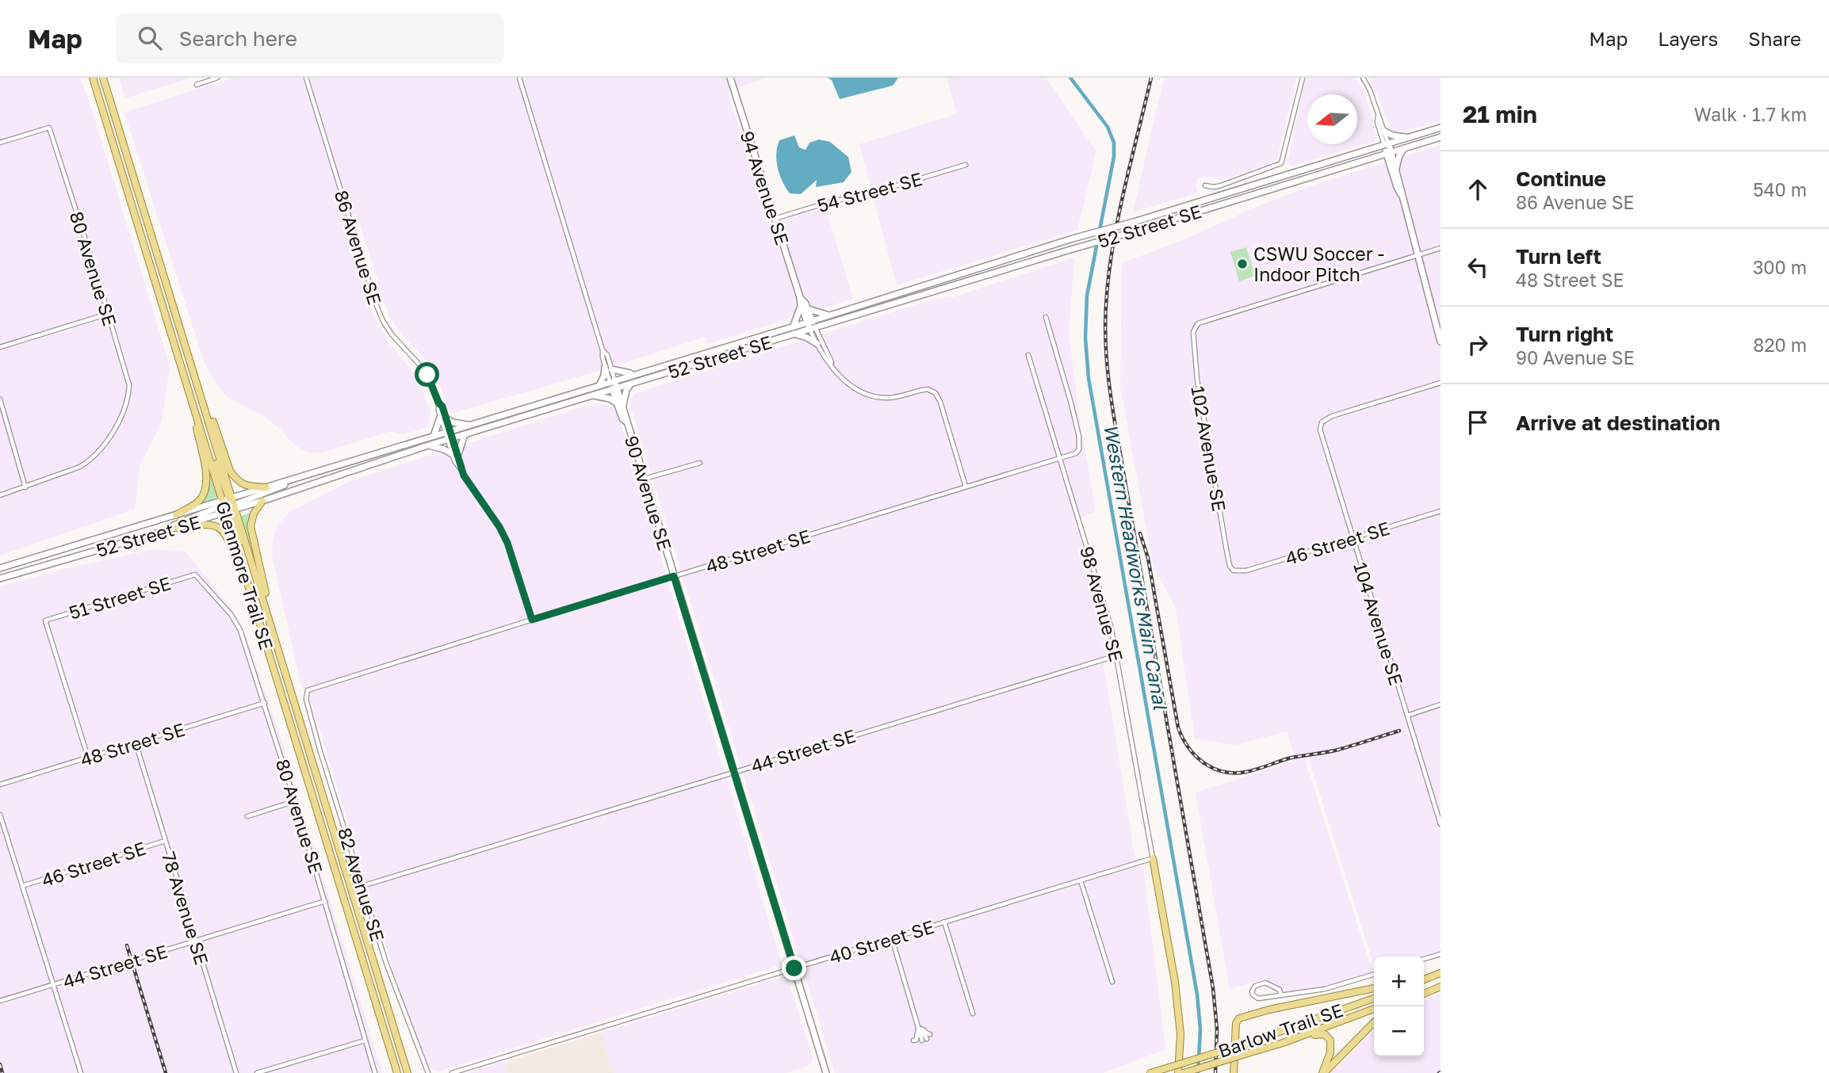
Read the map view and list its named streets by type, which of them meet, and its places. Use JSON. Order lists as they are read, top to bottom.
{
  "streets": {
    "main road": [
      "94 Avenue SE",
      "52 Street SE",
      "90 Avenue SE",
      "Glenmore Trail SE",
      "Barlow Trail SE"
    ],
    "street": [
      "54 Street SE",
      "86 Avenue SE",
      "80 Avenue SE",
      "102 Avenue SE",
      "46 Street SE",
      "48 Street SE",
      "51 Street SE",
      "98 Avenue SE",
      "104 Avenue SE",
      "44 Street SE",
      "82 Avenue SE",
      "78 Avenue SE",
      "40 Street SE"
    ]
  },
  "crossings": [
    ["94 Avenue SE", "54 Street SE"],
    ["94 Avenue SE", "52 Street SE"],
    ["94 Avenue SE", "48 Street SE"],
    ["52 Street SE", "86 Avenue SE"],
    ["52 Street SE", "90 Avenue SE"],
    ["52 Street SE", "Glenmore Trail SE"],
    ["86 Avenue SE", "48 Street SE"],
    ["80 Avenue SE", "48 Street SE"],
    ["80 Avenue SE", "51 Street SE"],
    ["80 Avenue SE", "44 Street SE"],
    ["102 Avenue SE", "46 Street SE"],
    ["90 Avenue SE", "48 Street SE"],
    ["90 Avenue SE", "44 Street SE"],
    ["90 Avenue SE", "40 Street SE"],
    ["46 Street SE", "104 Avenue SE"],
    ["46 Street SE", "78 Avenue SE"],
    ["48 Street SE", "51 Street SE"],
    ["48 Street SE", "98 Avenue SE"],
    ["48 Street SE", "82 Avenue SE"],
    ["48 Street SE", "78 Avenue SE"],
    ["98 Avenue SE", "44 Street SE"],
    ["98 Avenue SE", "40 Street SE"],
    ["44 Street SE", "82 Avenue SE"],
    ["44 Street SE", "78 Avenue SE"]
  ],
  "water": ["Western Headworks Main Canal"],
  "places": ["CSWU Soccer - Indoor Pitch"],
  "north": "left",
  "page": {
    "header": "Map",
    "search": "Search here",
    "nav": ["Map", "Layers", "Share"],
    "heading": ["21 min", "Walk · 1.7 km"],
    "list": [
      ["Continue", "86 Avenue SE", "540 m"],
      ["Turn left", "48 Street SE", "300 m"],
      ["Turn right", "90 Avenue SE", "820 m"],
      "Arrive at destination"
    ],
    "map_buttons": ["+", "−"]
  }
}
